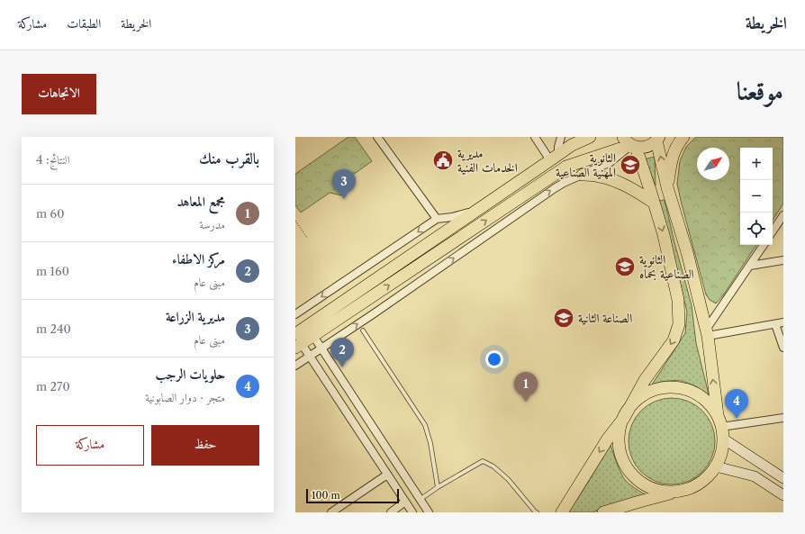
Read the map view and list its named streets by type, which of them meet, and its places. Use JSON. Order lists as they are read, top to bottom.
{
  "places": {
    "public building": ["مديرية الخدمات الفنية"],
    "school or university": ["الثانوية المهنية الصناعية", "الثانوية الصناعية بحماه", "الصناعة الثانية"]
  },
  "scale_bar": "100 m",
  "north": "top right",
  "page": {
    "header": "الخريطة",
    "nav": ["الخريطة", "الطبقات", "مشاركة"],
    "title": "موقعنا",
    "buttons": [
      "الاتجاهات",
      ["حفظ", "مشاركة"]
    ],
    "heading": ["بالقرب منك", "النتائج: 4"],
    "map_buttons": ["+", "−"],
    "pins": [
      "3",
      "2",
      "1",
      "4"
    ],
    "list": [
      {
        "mark": "1",
        "name": "مجمع المعاهد",
        "note": "مدرسة",
        "value": "60 m"
      },
      {
        "mark": "2",
        "name": "مركز الاطفاء",
        "note": "مبنى عام",
        "value": "160 m"
      },
      {
        "mark": "3",
        "name": "مديرية الزراعة",
        "note": "مبنى عام",
        "value": "240 m"
      },
      {
        "mark": "4",
        "name": "حلويات الرجب",
        "note": "متجر · دوار الصابونية",
        "value": "270 m"
      }
    ],
    "scale": "100 m"
  }
}
